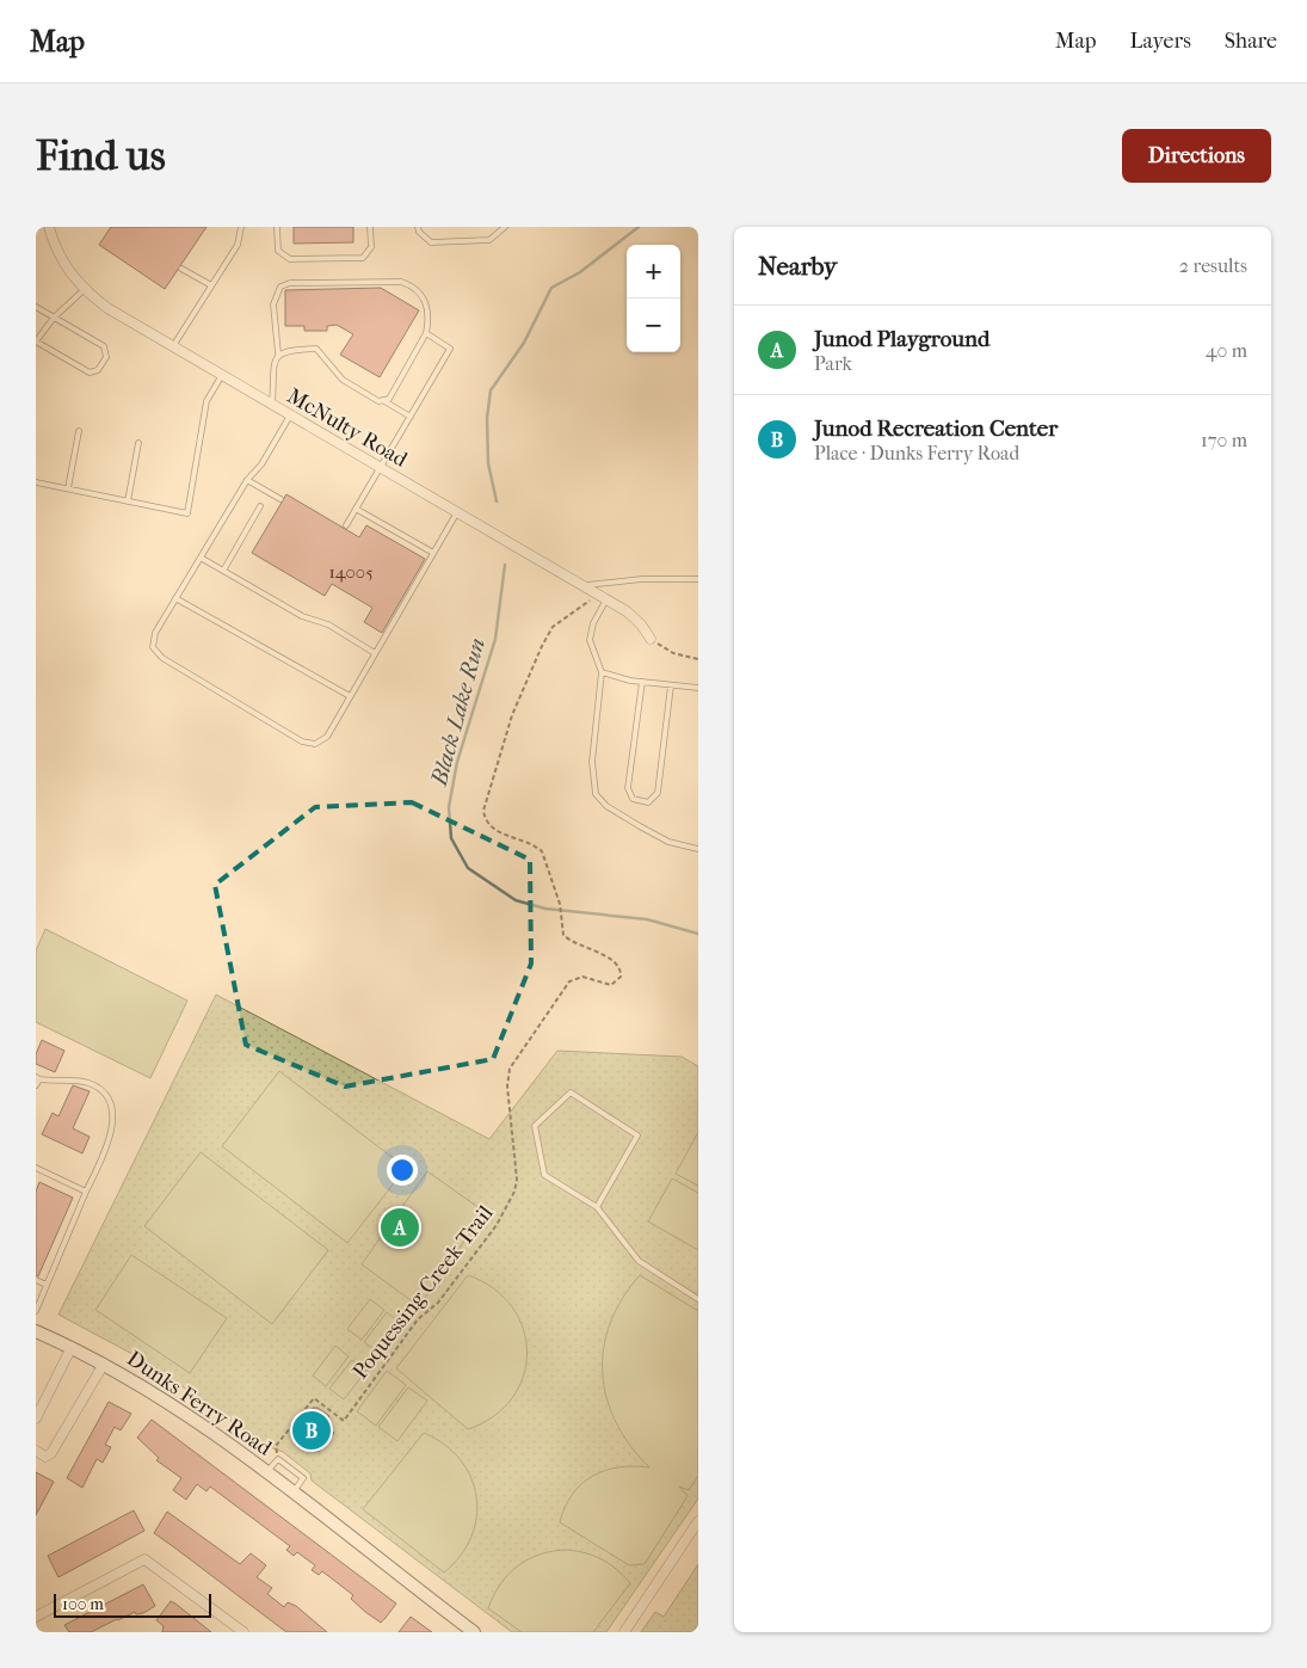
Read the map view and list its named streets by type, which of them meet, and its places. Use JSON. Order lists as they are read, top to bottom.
{
  "streets": {
    "street": ["McNulty Road", "Dunks Ferry Road"],
    "path": ["Poquessing Creek Trail"]
  },
  "water": ["Black Lake Run"],
  "house_numbers": ["14005"],
  "scale_bar": "100 m",
  "page": {
    "header": "Map",
    "nav": ["Map", "Layers", "Share"],
    "buttons": "Directions",
    "title": "Find us",
    "heading": ["Nearby", "2 results"],
    "map_buttons": ["+", "−"],
    "list": [
      {
        "mark": "A",
        "name": "Junod Playground",
        "note": "Park",
        "value": "40 m"
      },
      {
        "mark": "B",
        "name": "Junod Recreation Center",
        "note": "Place · Dunks Ferry Road",
        "value": "170 m"
      }
    ],
    "pins": ["A", "B"],
    "scale": "100 m"
  }
}
